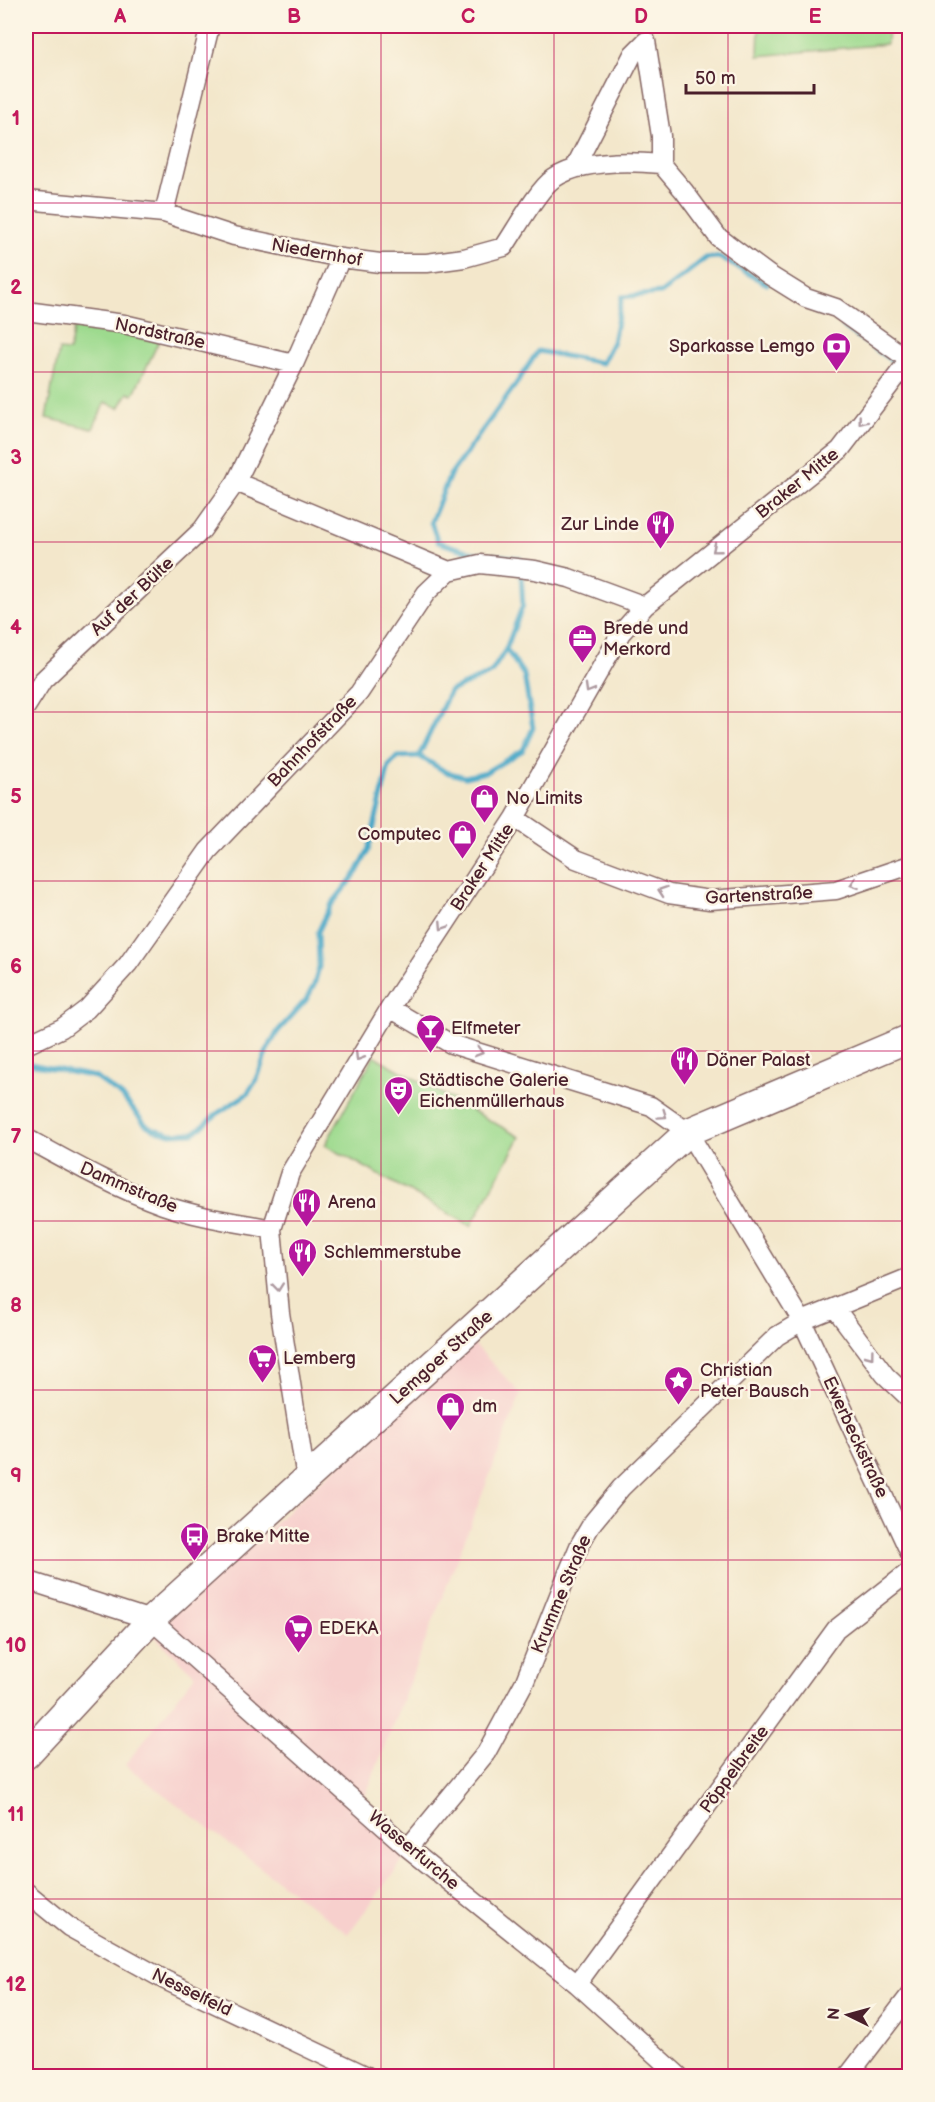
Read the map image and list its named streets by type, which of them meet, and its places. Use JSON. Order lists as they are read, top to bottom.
{
  "streets": {
    "main road": ["Lemgoer Straße"],
    "street": [
      "Niedernhof",
      "Nordstraße",
      "Braker Mitte",
      "Auf der Bülte",
      "Bahnhofstraße",
      "Gartenstraße",
      "Dammstraße",
      "Ewerbeckstraße",
      "Krumme Straße",
      "Pöppelbreite",
      "Wasserfurche",
      "Nesselfeld"
    ]
  },
  "crossings": [
    ["Niedernhof", "Auf der Bülte"],
    ["Nordstraße", "Auf der Bülte"],
    ["Braker Mitte", "Gartenstraße"],
    ["Braker Mitte", "Dammstraße"],
    ["Braker Mitte", "Lemgoer Straße"],
    ["Lemgoer Straße", "Ewerbeckstraße"],
    ["Lemgoer Straße", "Wasserfurche"],
    ["Ewerbeckstraße", "Krumme Straße"],
    ["Krumme Straße", "Wasserfurche"],
    ["Pöppelbreite", "Wasserfurche"]
  ],
  "one_way": ["Braker Mitte", "Gartenstraße"],
  "places": {
    "bank": ["Sparkasse Lemgo"],
    "restaurant": [
      "Zur Linde",
      "Döner Palast",
      "Arena",
      "Schlemmerstube"
    ],
    "office": ["Brede und Merkord"],
    "shop": ["No Limits", "Computec", "dm"],
    "bar": ["Elfmeter"],
    "theatre": ["Städtische Galerie Eichenmüllerhaus"],
    "supermarket": ["Lemberg", "EDEKA"],
    "place": ["Christian Peter Bausch"],
    "bus stop": ["Brake Mitte"]
  },
  "scale_bar": "50 m",
  "north": "left",
  "grid": {
    "columns": [
      "A",
      "B",
      "C",
      "D",
      "E"
    ],
    "rows": [
      "1",
      "2",
      "3",
      "4",
      "5",
      "6",
      "7",
      "8",
      "9",
      "10",
      "11",
      "12"
    ]
  }
}
